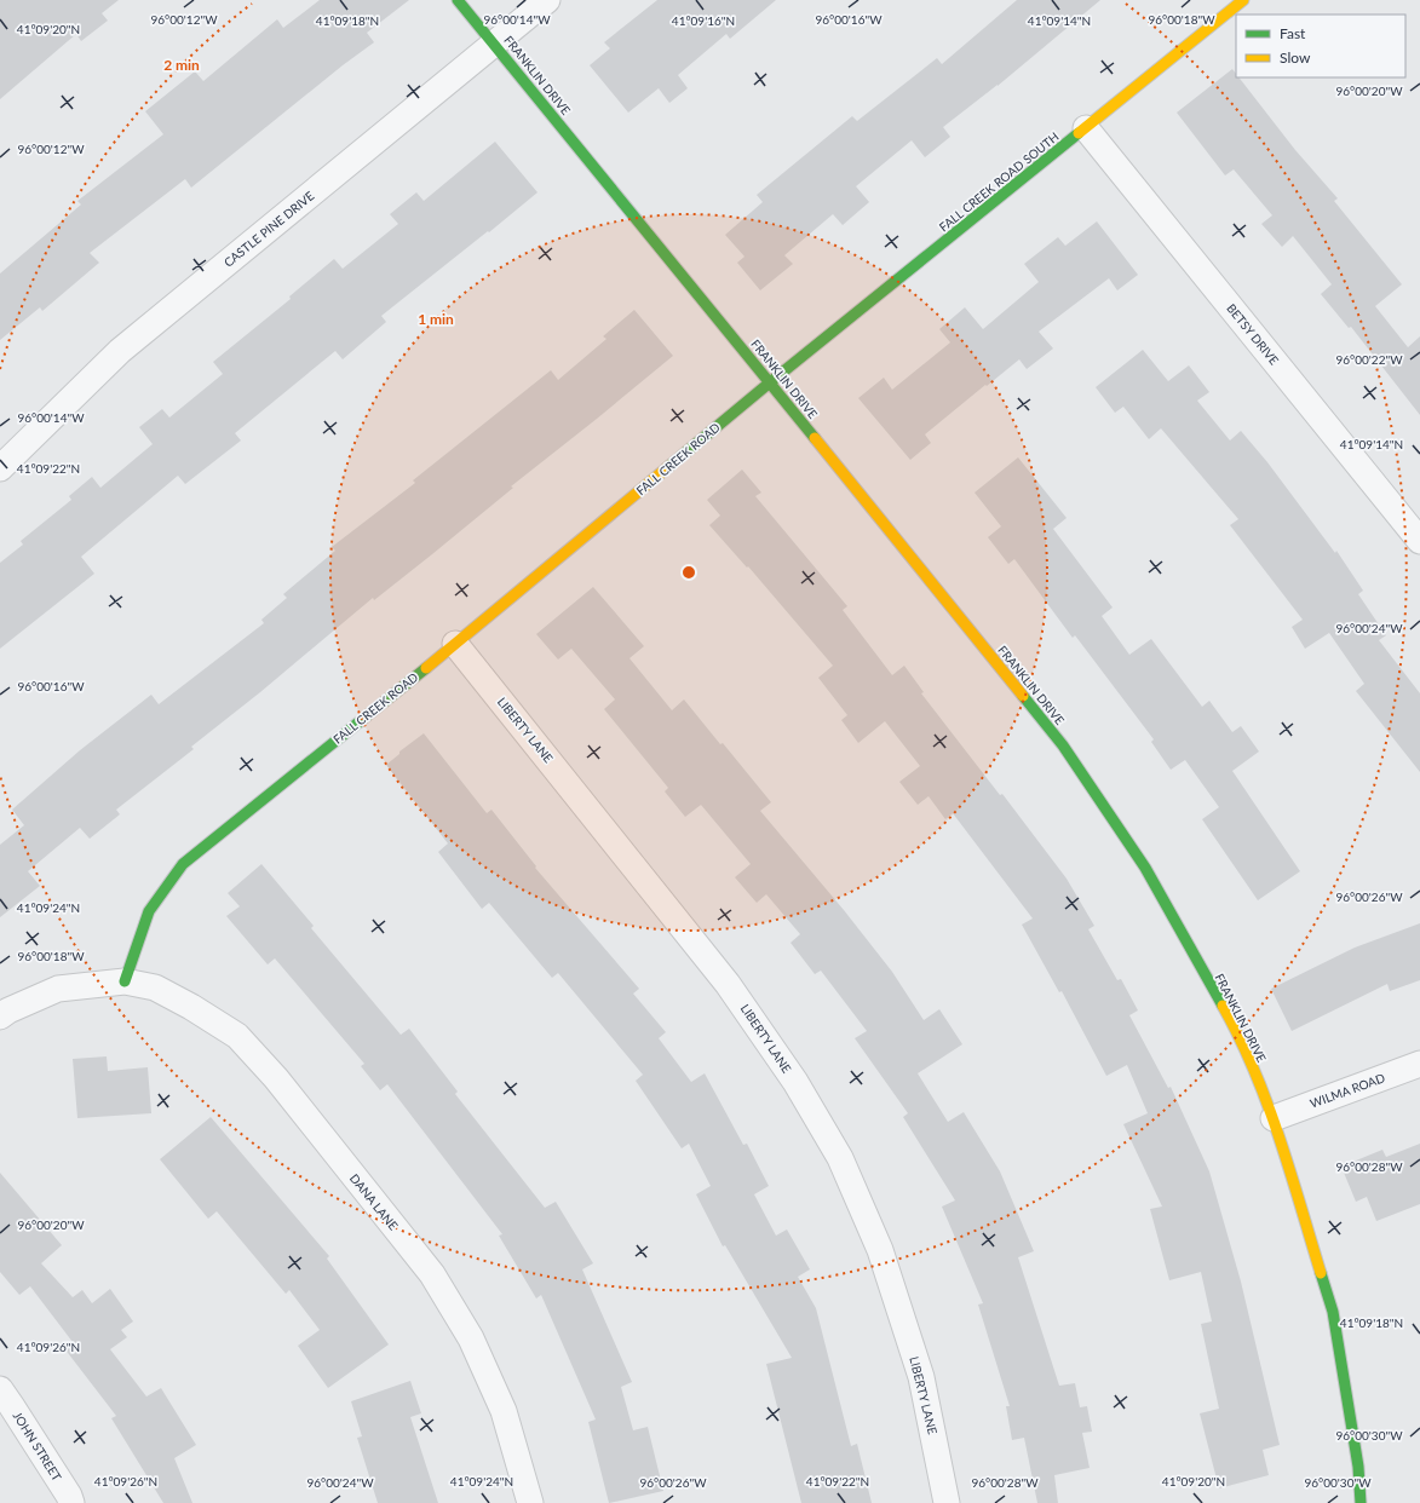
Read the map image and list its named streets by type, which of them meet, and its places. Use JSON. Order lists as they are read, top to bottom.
{
  "streets": {
    "street": [
      "FRANKLIN DRIVE",
      "FALL CREEK ROAD SOUTH",
      "CASTLE PINE DRIVE",
      "BETSY DRIVE",
      "FALL CREEK ROAD",
      "LIBERTY LANE",
      "WILMA ROAD",
      "DANA LANE",
      "JOHN STREET"
    ]
  },
  "crossings": [
    ["FRANKLIN DRIVE", "FALL CREEK ROAD SOUTH"],
    ["FRANKLIN DRIVE", "CASTLE PINE DRIVE"],
    ["FRANKLIN DRIVE", "FALL CREEK ROAD"],
    ["FRANKLIN DRIVE", "WILMA ROAD"],
    ["FALL CREEK ROAD SOUTH", "BETSY DRIVE"],
    ["FALL CREEK ROAD SOUTH", "FALL CREEK ROAD"],
    ["FALL CREEK ROAD", "LIBERTY LANE"],
    ["FALL CREEK ROAD", "DANA LANE"]
  ],
  "legend": ["Fast", "Slow"],
  "coordinates": [
    "96°00'12\"W",
    "96°00'14\"W",
    "96°00'16\"W",
    "96°00'18\"W",
    "41°09'18\"N",
    "41°09'16\"N",
    "41°09'14\"N",
    "41°09'20\"N",
    "96°00'20\"W",
    "96°00'22\"W",
    "41°09'22\"N",
    "96°00'24\"W",
    "96°00'26\"W",
    "41°09'24\"N",
    "96°00'28\"W",
    "41°09'26\"N",
    "96°00'30\"W"
  ],
  "rings": ["2 min", "1 min"]
}
